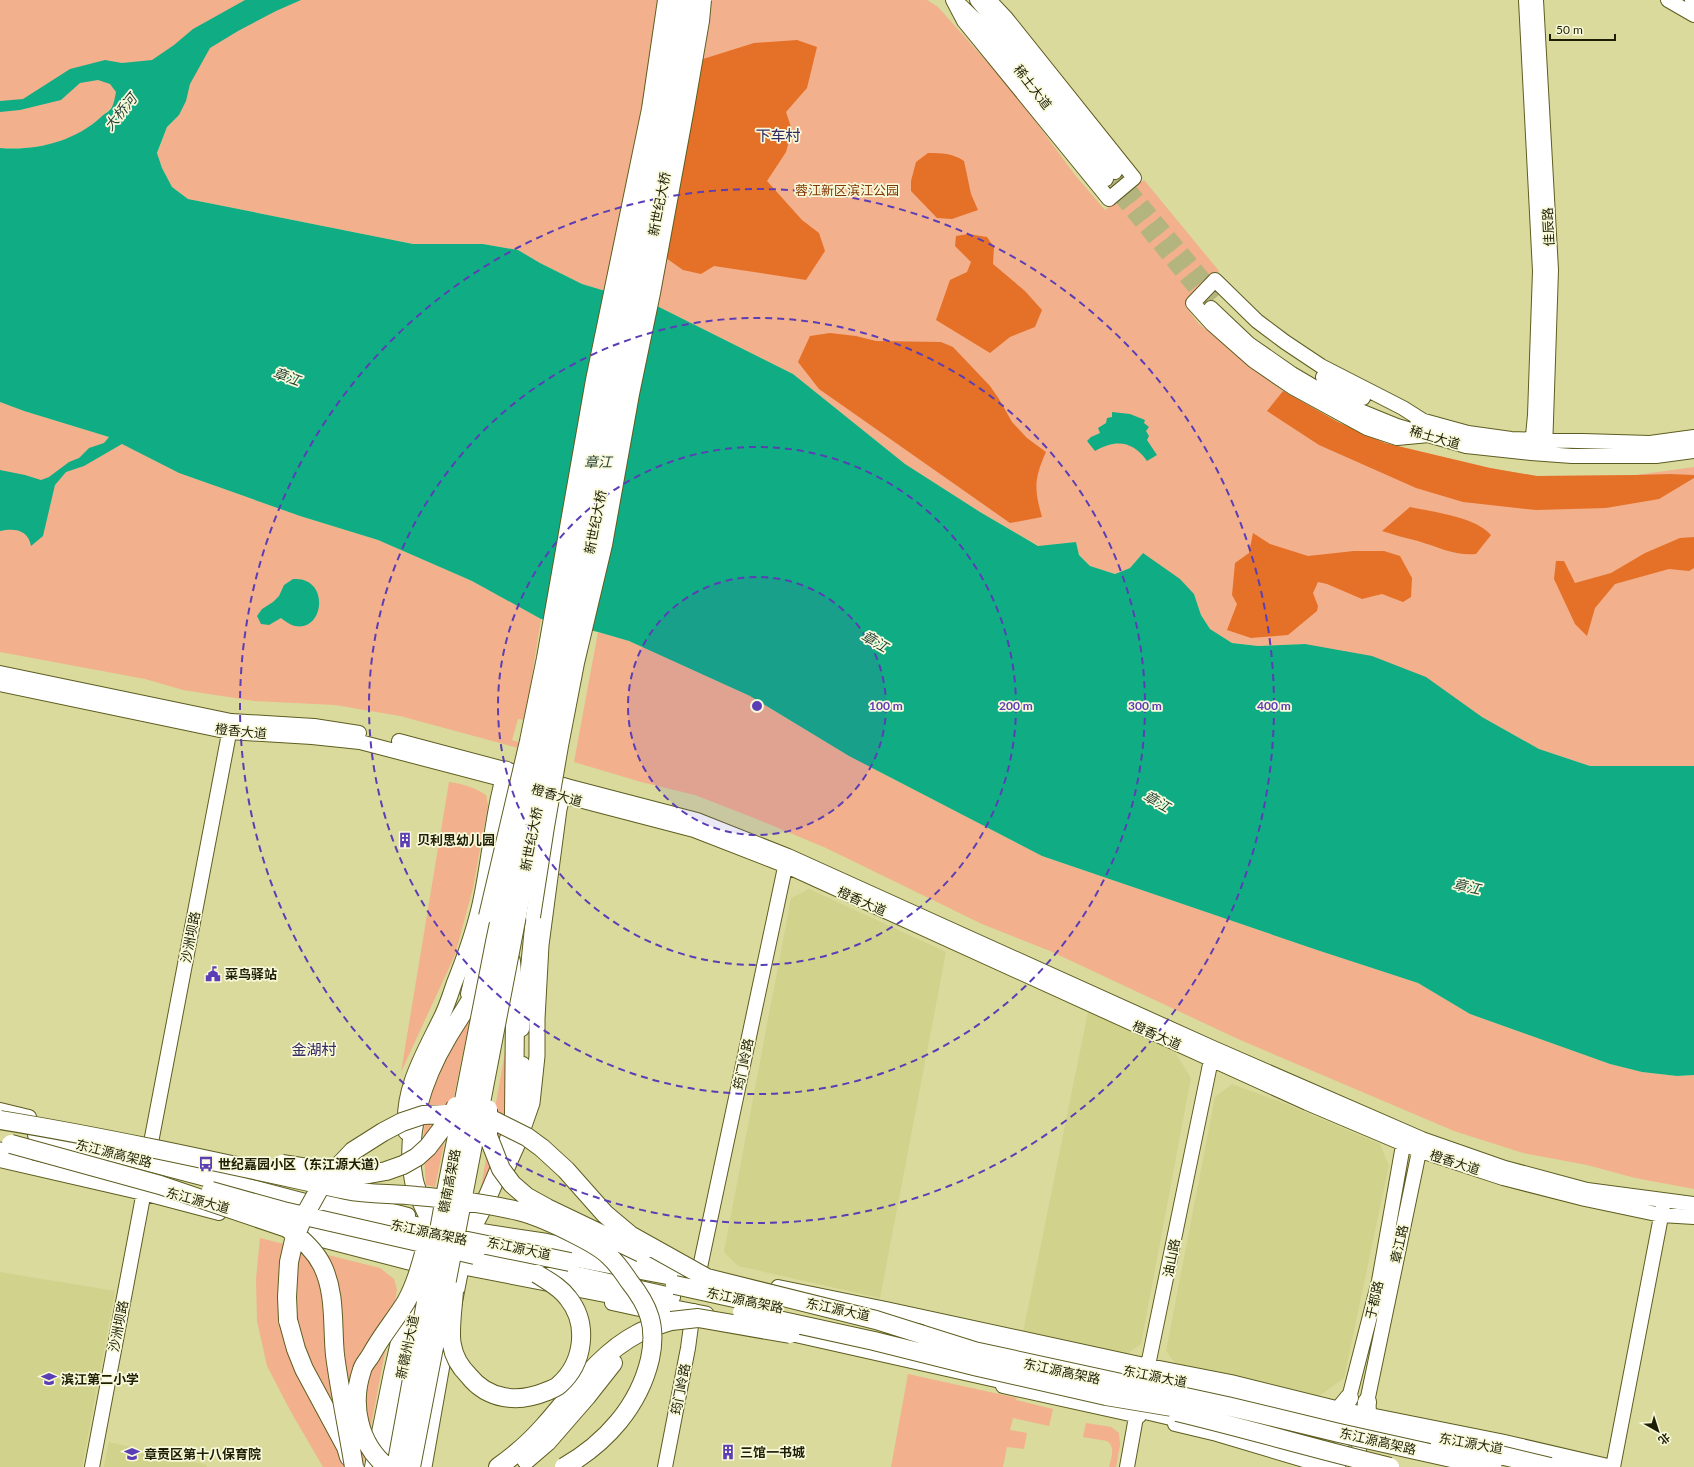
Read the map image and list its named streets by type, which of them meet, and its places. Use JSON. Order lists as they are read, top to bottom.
{
  "streets": {
    "highway": ["新世纪大桥", "东江源高架路", "赣南高架路"],
    "main road": ["东江源大道", "新赣州大道"],
    "street": [
      "稀土大道",
      "佳辰路",
      "橙香大道",
      "沙洲坝路",
      "筠门岭路",
      "章江路",
      "油山路",
      "于都路"
    ]
  },
  "crossings": [
    ["稀土大道", "佳辰路"],
    ["新世纪大桥", "赣南高架路"],
    ["橙香大道", "沙洲坝路"],
    ["橙香大道", "筠门岭路"],
    ["橙香大道", "章江路"],
    ["橙香大道", "油山路"],
    ["橙香大道", "于都路"],
    ["沙洲坝路", "东江源大道"],
    ["筠门岭路", "东江源大道"],
    ["东江源高架路", "东江源大道"],
    ["东江源大道", "章江路"],
    ["东江源大道", "油山路"],
    ["东江源大道", "于都路"],
    ["东江源大道", "新赣州大道"]
  ],
  "districts": ["下车村", "金湖村"],
  "water": ["大桥河", "章江"],
  "parks": ["蓉江新区滨江公园"],
  "places": {
    "building": ["贝利思幼儿园", "三馆一书城"],
    "public building": ["菜鸟驿站"],
    "bus stop": ["世纪嘉园小区（东江源大道）"],
    "school or university": ["滨江第二小学", "章贡区第十八保育院"]
  },
  "scale_bar": "50 m",
  "north": "bottom right",
  "rings": [
    "100 m",
    "200 m",
    "300 m",
    "400 m"
  ]
}
